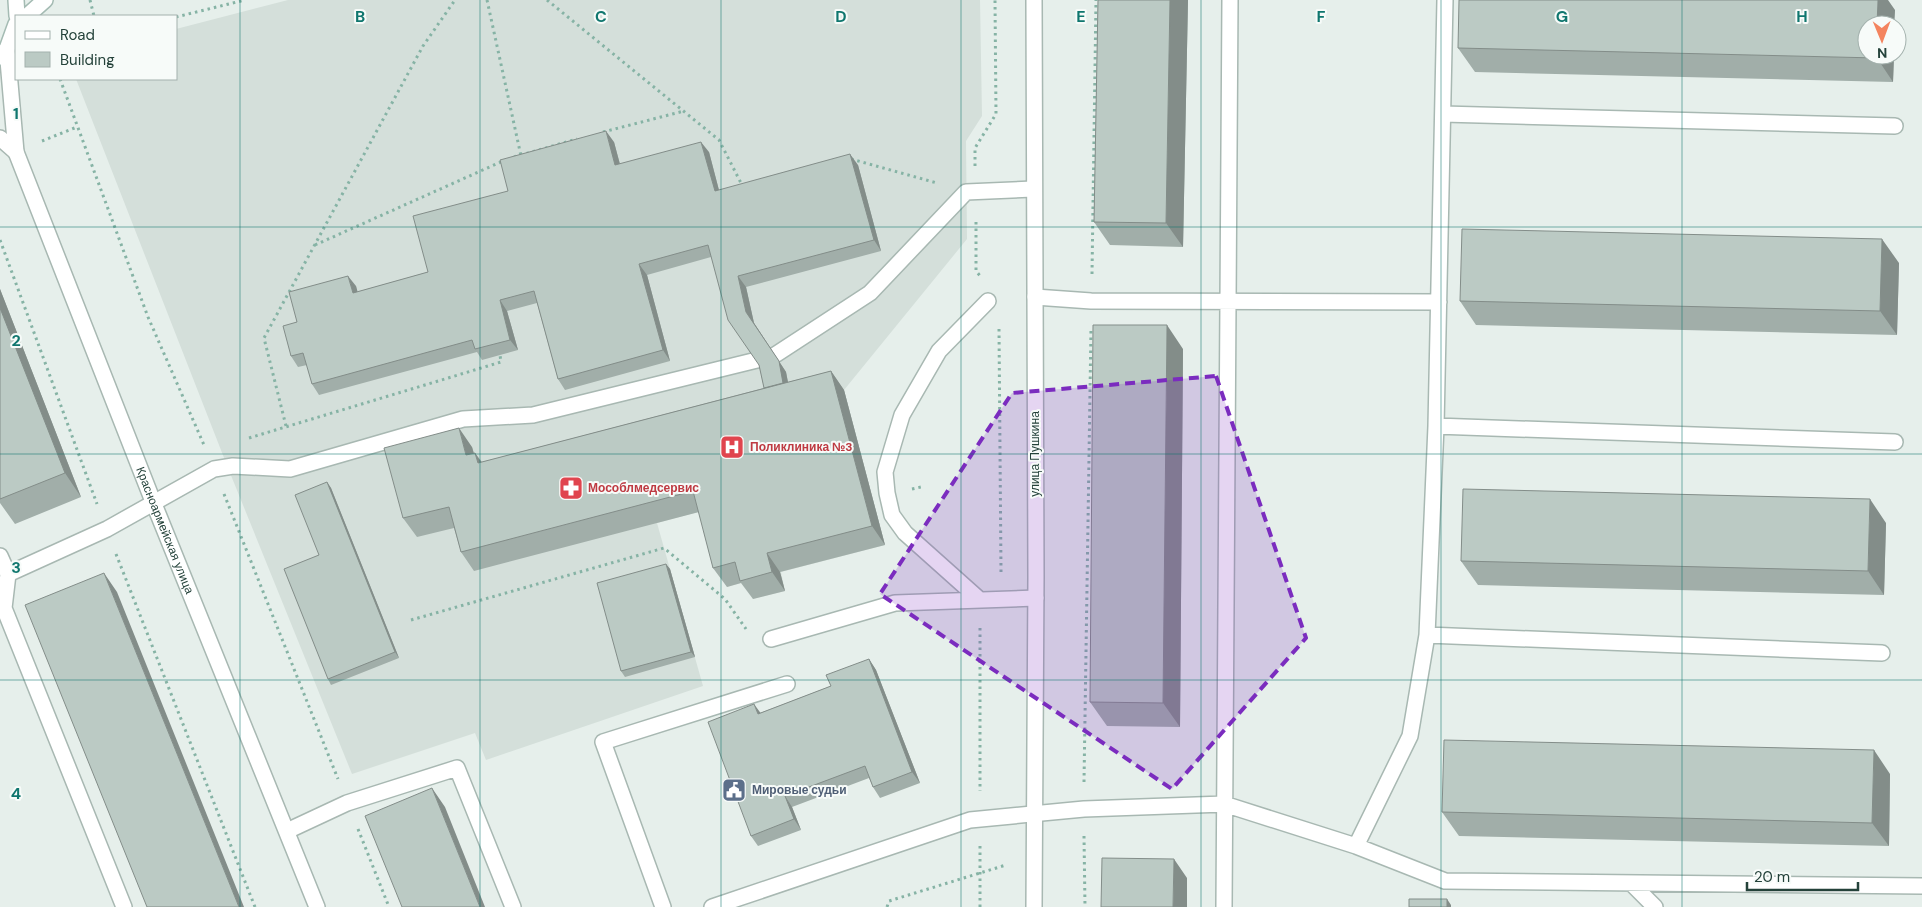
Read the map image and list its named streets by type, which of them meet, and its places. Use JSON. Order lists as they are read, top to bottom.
{
  "streets": {
    "street": ["улица Пушкина", "Красноармейская улица"]
  },
  "places": {
    "hospital": ["Поликлиника №3"],
    "pharmacy": ["Мособлмедсервис"],
    "public building": ["Мировые судьи"]
  },
  "legend": ["Road", "Building"],
  "scale_bar": "20 m",
  "north": "bottom",
  "grid": {
    "columns": [
      "B",
      "C",
      "D",
      "E",
      "F",
      "G",
      "H"
    ],
    "rows": [
      "1",
      "2",
      "3",
      "4"
    ]
  }
}
